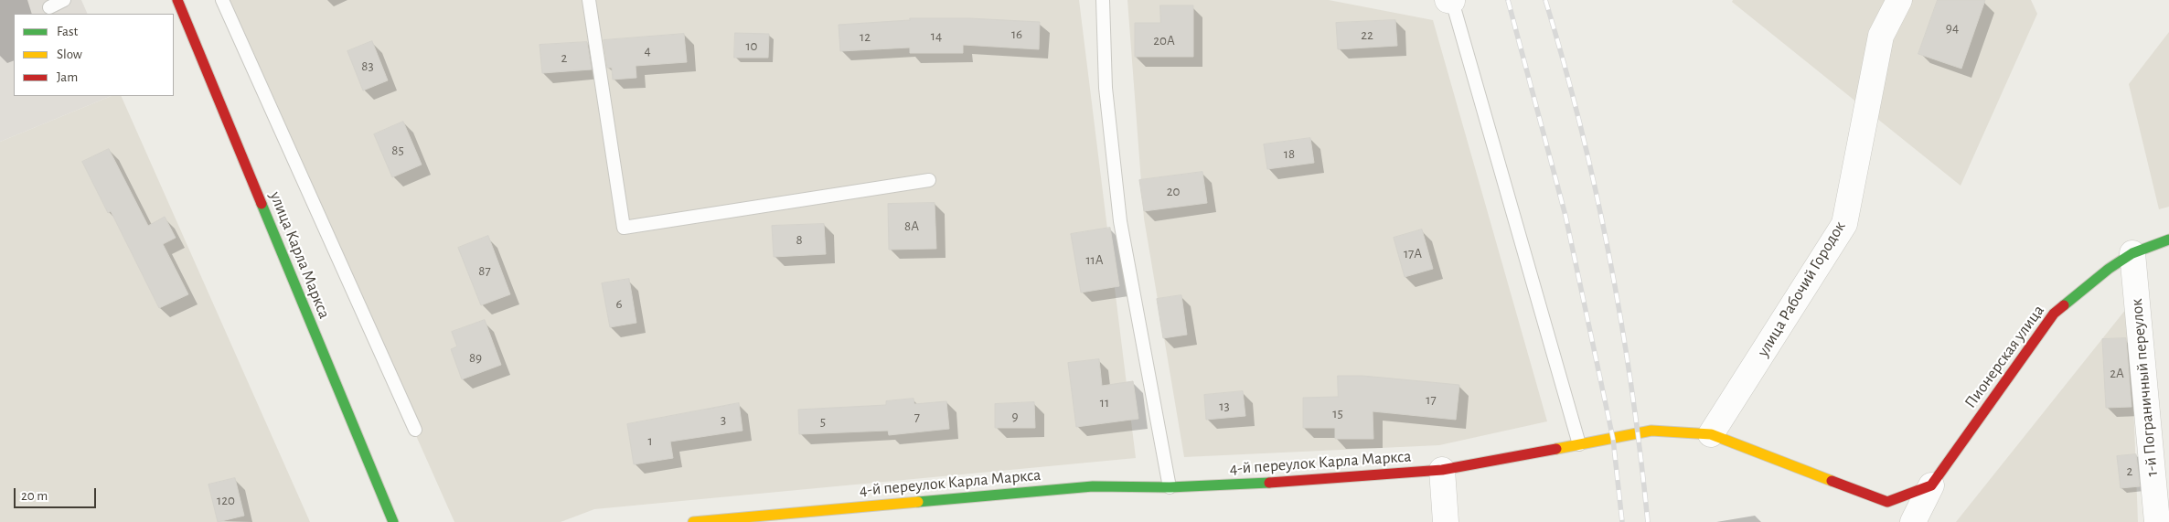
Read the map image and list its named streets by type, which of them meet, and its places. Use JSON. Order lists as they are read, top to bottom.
{
  "streets": {
    "street": [
      "улица Карла Маркса",
      "улица Рабочий Городок",
      "Пионерская улица",
      "1-й Пограничный переулок",
      "4-й переулок Карла Маркса"
    ]
  },
  "crossings": [
    ["улица Рабочий Городок", "4-й переулок Карла Маркса"],
    ["Пионерская улица", "1-й Пограничный переулок"],
    ["Пионерская улица", "4-й переулок Карла Маркса"]
  ],
  "house_numbers": [
    "94",
    "16",
    "22",
    "14",
    "12",
    "20А",
    "10",
    "4",
    "2",
    "83",
    "85",
    "18",
    "20",
    "8А",
    "8",
    "17А",
    "11А",
    "87",
    "6",
    "89",
    "2А",
    "17",
    "11",
    "13",
    "15",
    "9",
    "7",
    "3",
    "5",
    "1",
    "2",
    "120"
  ],
  "legend": ["Fast", "Slow", "Jam"],
  "scale_bar": "20 m"
}
